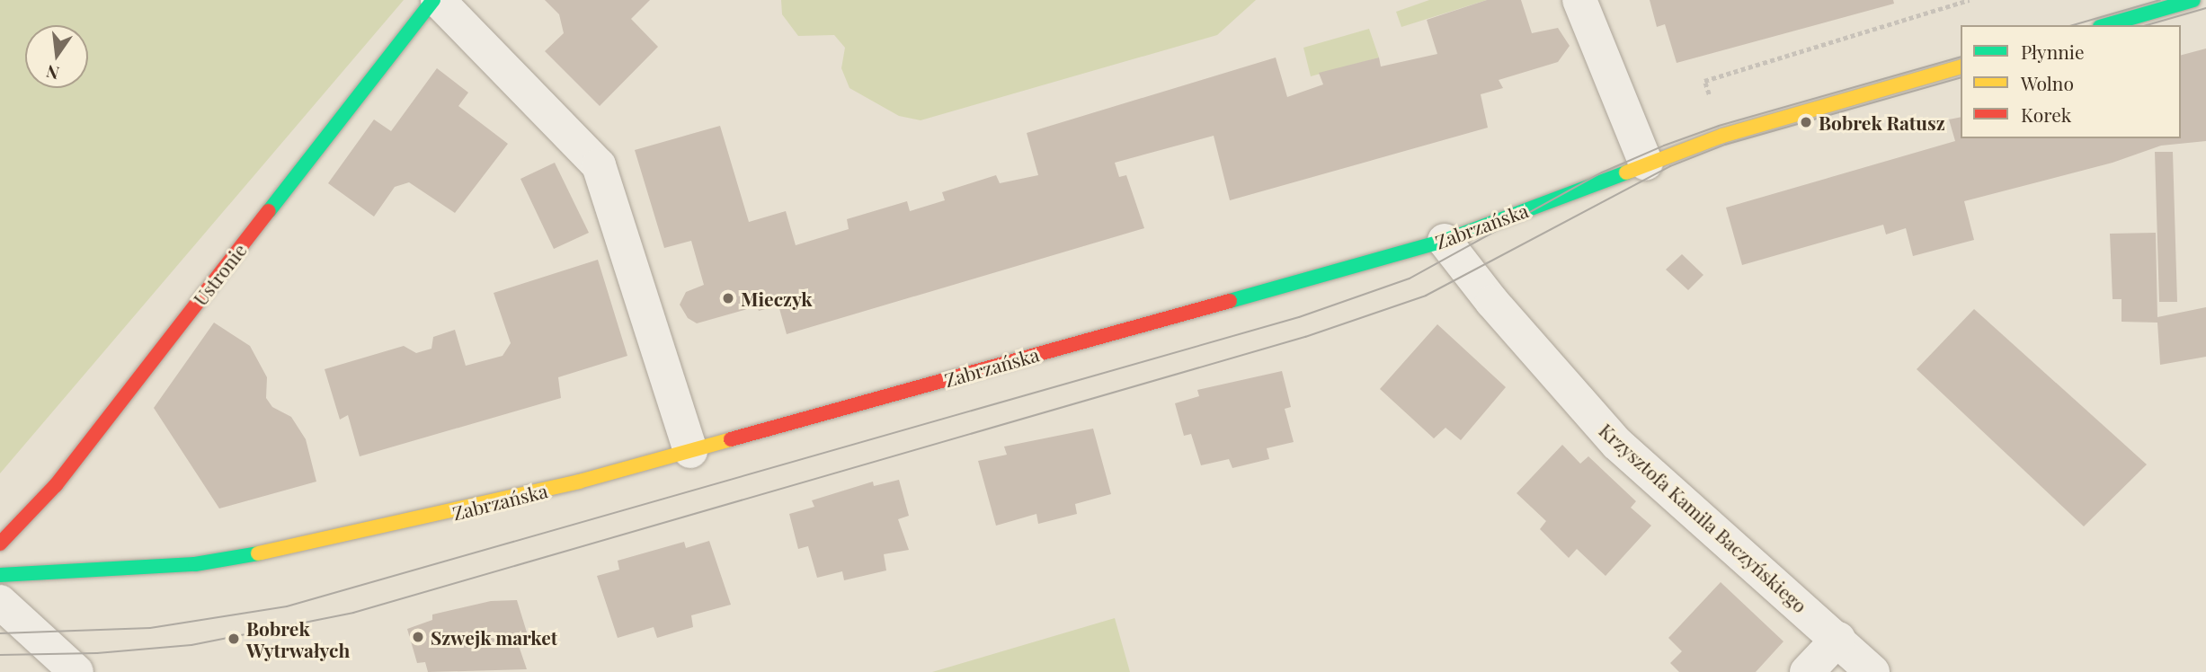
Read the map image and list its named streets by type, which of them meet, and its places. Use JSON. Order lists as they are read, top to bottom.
{
  "streets": {
    "street": ["Zabrzańska", "Ustronie", "Krzysztofa Kamila Baczyńskiego"]
  },
  "crossings": [
    ["Zabrzańska", "Krzysztofa Kamila Baczyńskiego"]
  ],
  "places": [
    "Bobrek Ratusz",
    "Mieczyk",
    "Szwejk market",
    "Bobrek Wytrwałych"
  ],
  "legend": ["Płynnie", "Wolno", "Korek"],
  "north": "bottom"
}
